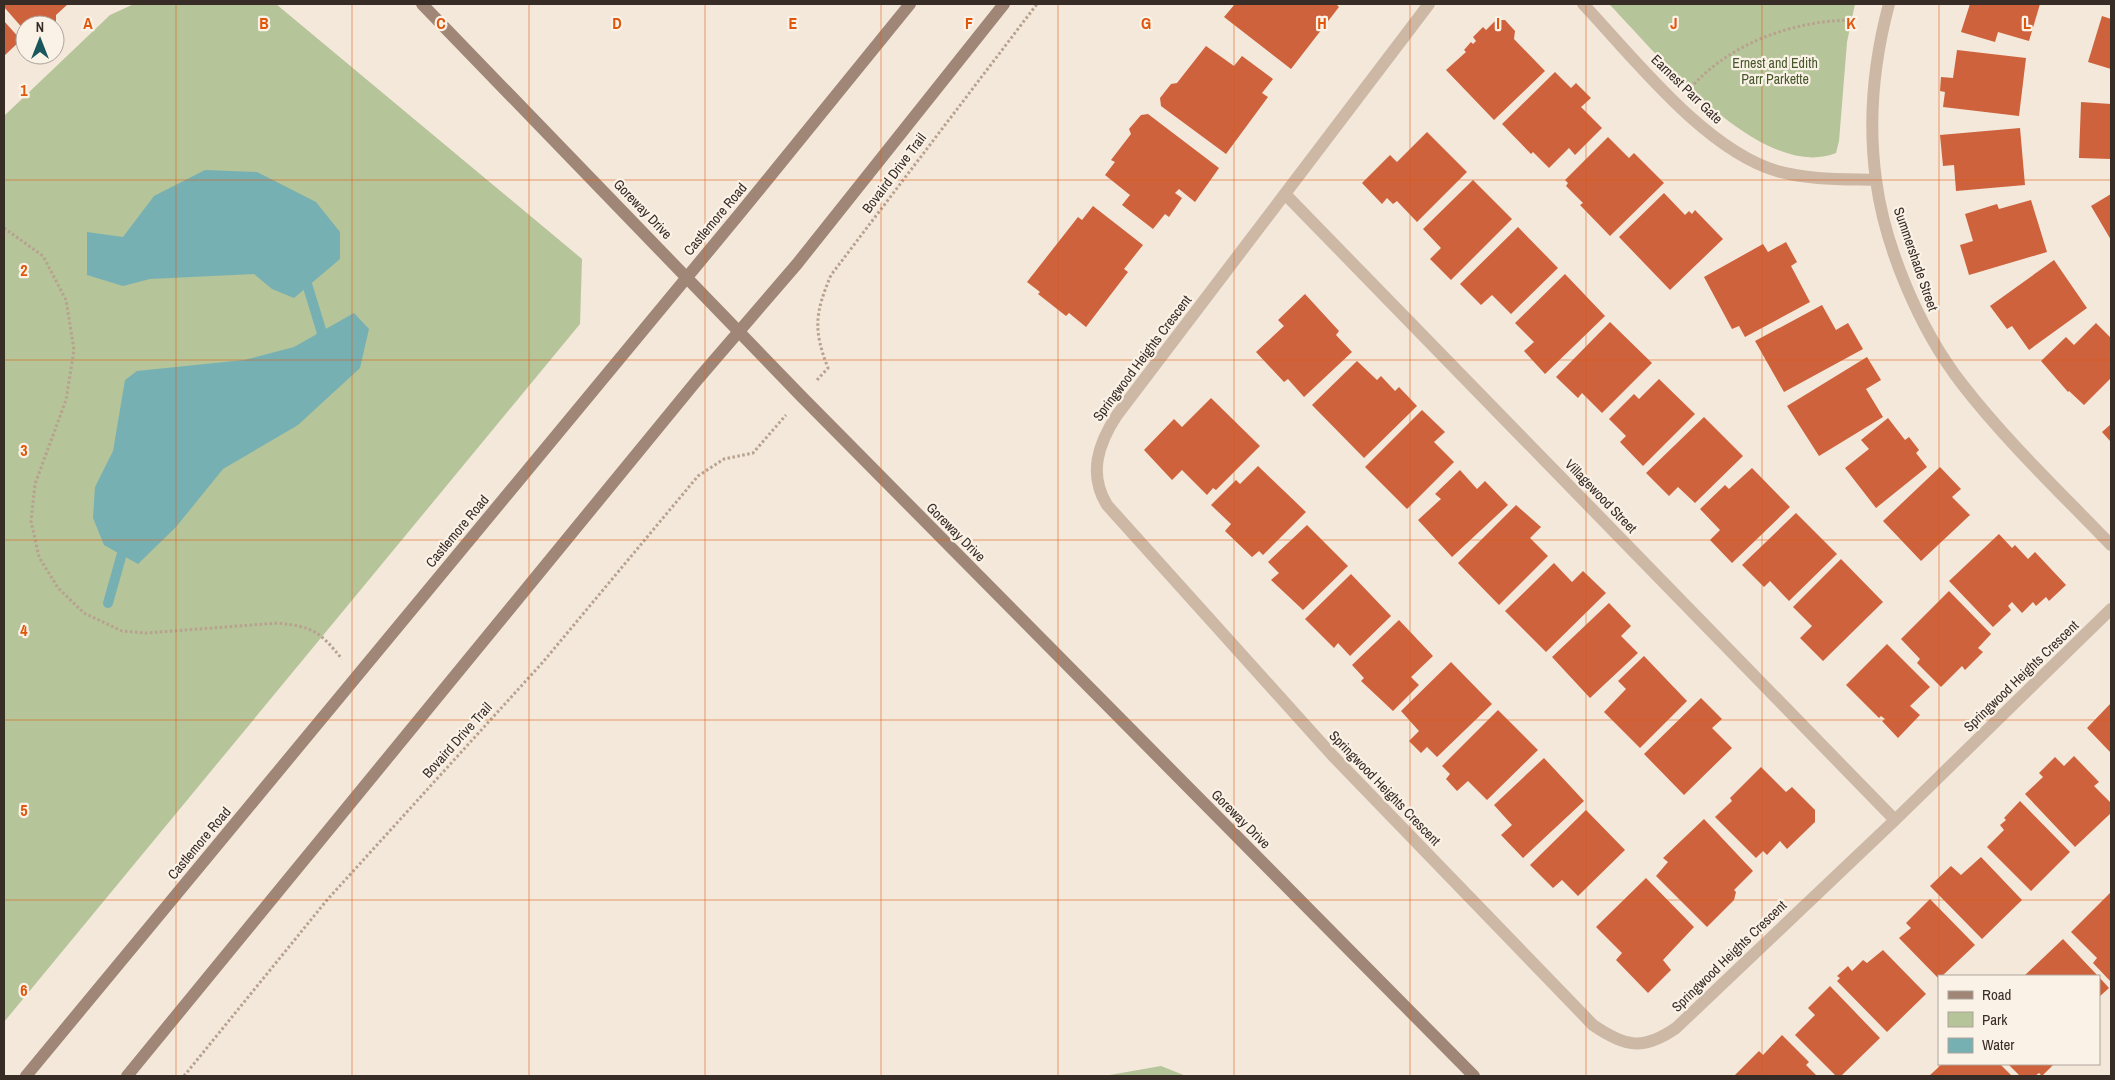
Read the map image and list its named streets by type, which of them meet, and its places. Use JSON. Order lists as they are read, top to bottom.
{
  "streets": {
    "main road": ["Goreway Drive", "Castlemore Road"],
    "street": [
      "Earnest Parr Gate",
      "Summershade Street",
      "Springwood Heights Crescent",
      "Villagewood Street"
    ],
    "path": ["Bovaird Drive Trail"]
  },
  "crossings": [
    ["Earnest Parr Gate", "Summershade Street"],
    ["Goreway Drive", "Castlemore Road"],
    ["Springwood Heights Crescent", "Villagewood Street"]
  ],
  "parks": ["Ernest and Edith Parr Parkette"],
  "legend": ["Road", "Park", "Water"],
  "north": "top",
  "grid": {
    "columns": [
      "A",
      "B",
      "C",
      "D",
      "E",
      "F",
      "G",
      "H",
      "I",
      "J",
      "K",
      "L"
    ],
    "rows": [
      "1",
      "2",
      "3",
      "4",
      "5",
      "6"
    ]
  }
}
